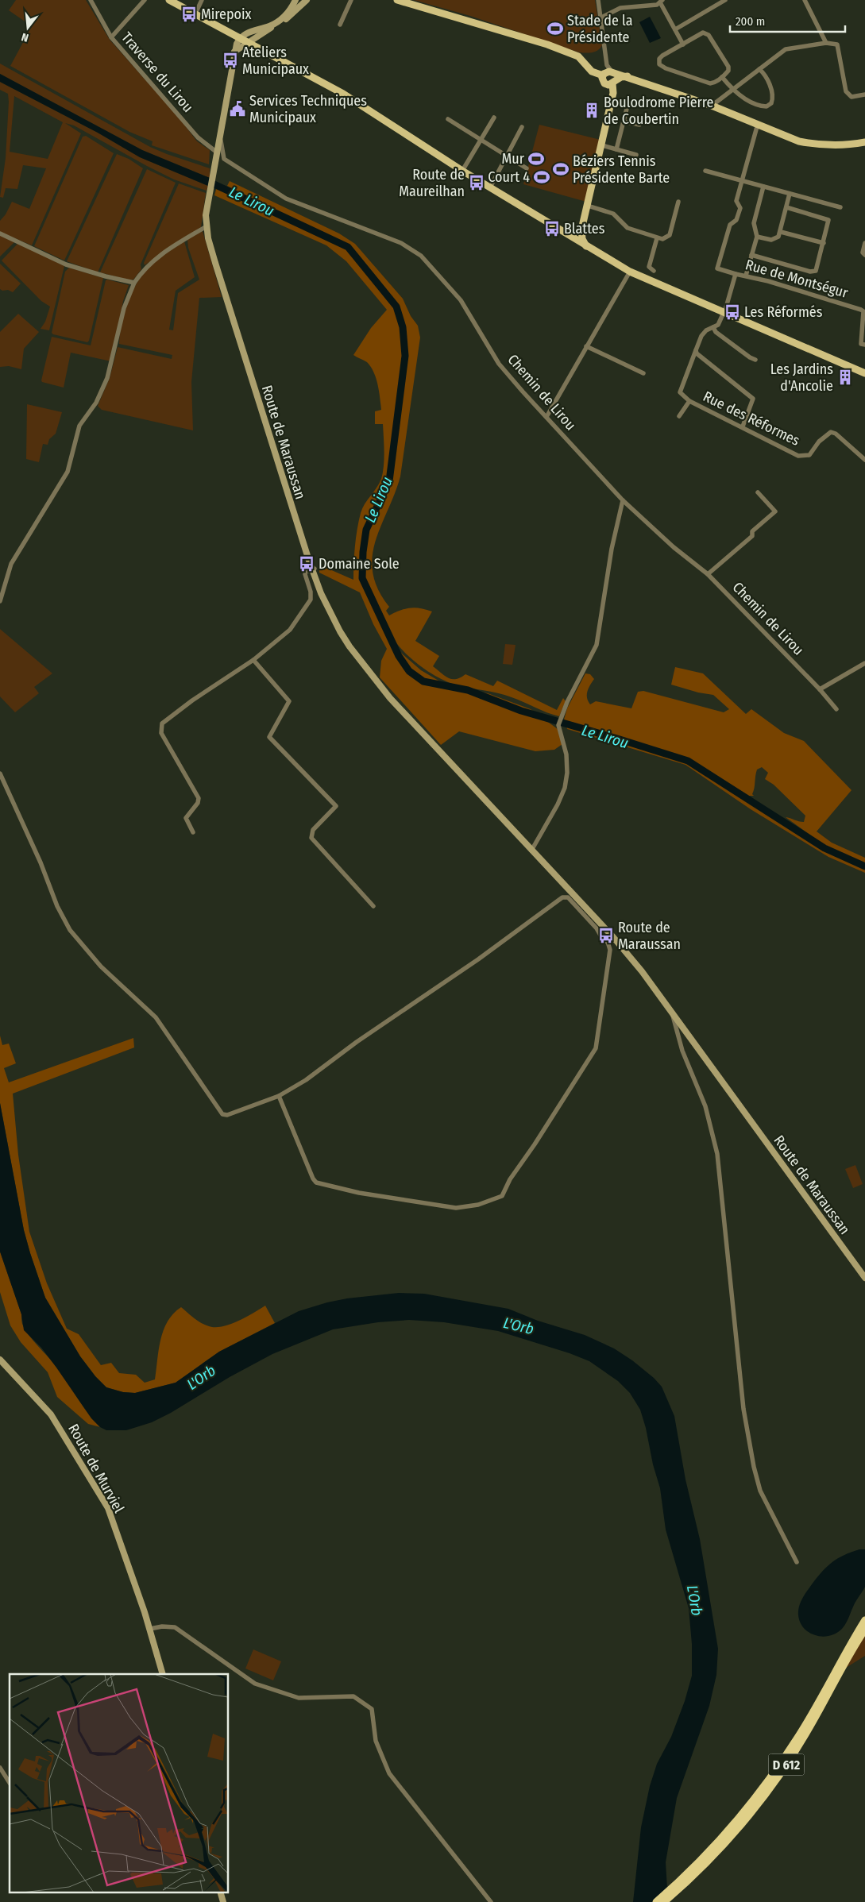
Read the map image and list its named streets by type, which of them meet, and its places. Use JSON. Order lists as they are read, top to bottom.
{
  "streets": {
    "highway": ["D 612"],
    "main road": ["Route de Maraussan", "Route de Murviel"],
    "street": [
      "Traverse du Lirou",
      "Rue de Montségur",
      "Chemin de Lirou",
      "Rue des Réformes"
    ]
  },
  "crossings": [
    ["Traverse du Lirou", "Route de Maraussan"],
    ["Rue de Montségur", "Rue des Réformes"],
    ["Chemin de Lirou", "Route de Maraussan"]
  ],
  "water": ["Le Lirou", "L'Orb"],
  "places": {
    "bus stop": [
      "Mirepoix",
      "Ateliers Municipaux",
      "Route de Maureilhan",
      "Blattes",
      "Les Réformés",
      "Domaine Sole",
      "Route de Maraussan"
    ],
    "sports": [
      "Stade de la Présidente",
      "Mur",
      "Béziers Tennis Présidente Barte",
      "Court 4"
    ],
    "public building": ["Services Techniques Municipaux"],
    "building": ["Boulodrome Pierre de Coubertin", "Les Jardins d'Ancolie"]
  },
  "scale_bar": "200 m",
  "north": "bottom"
}
